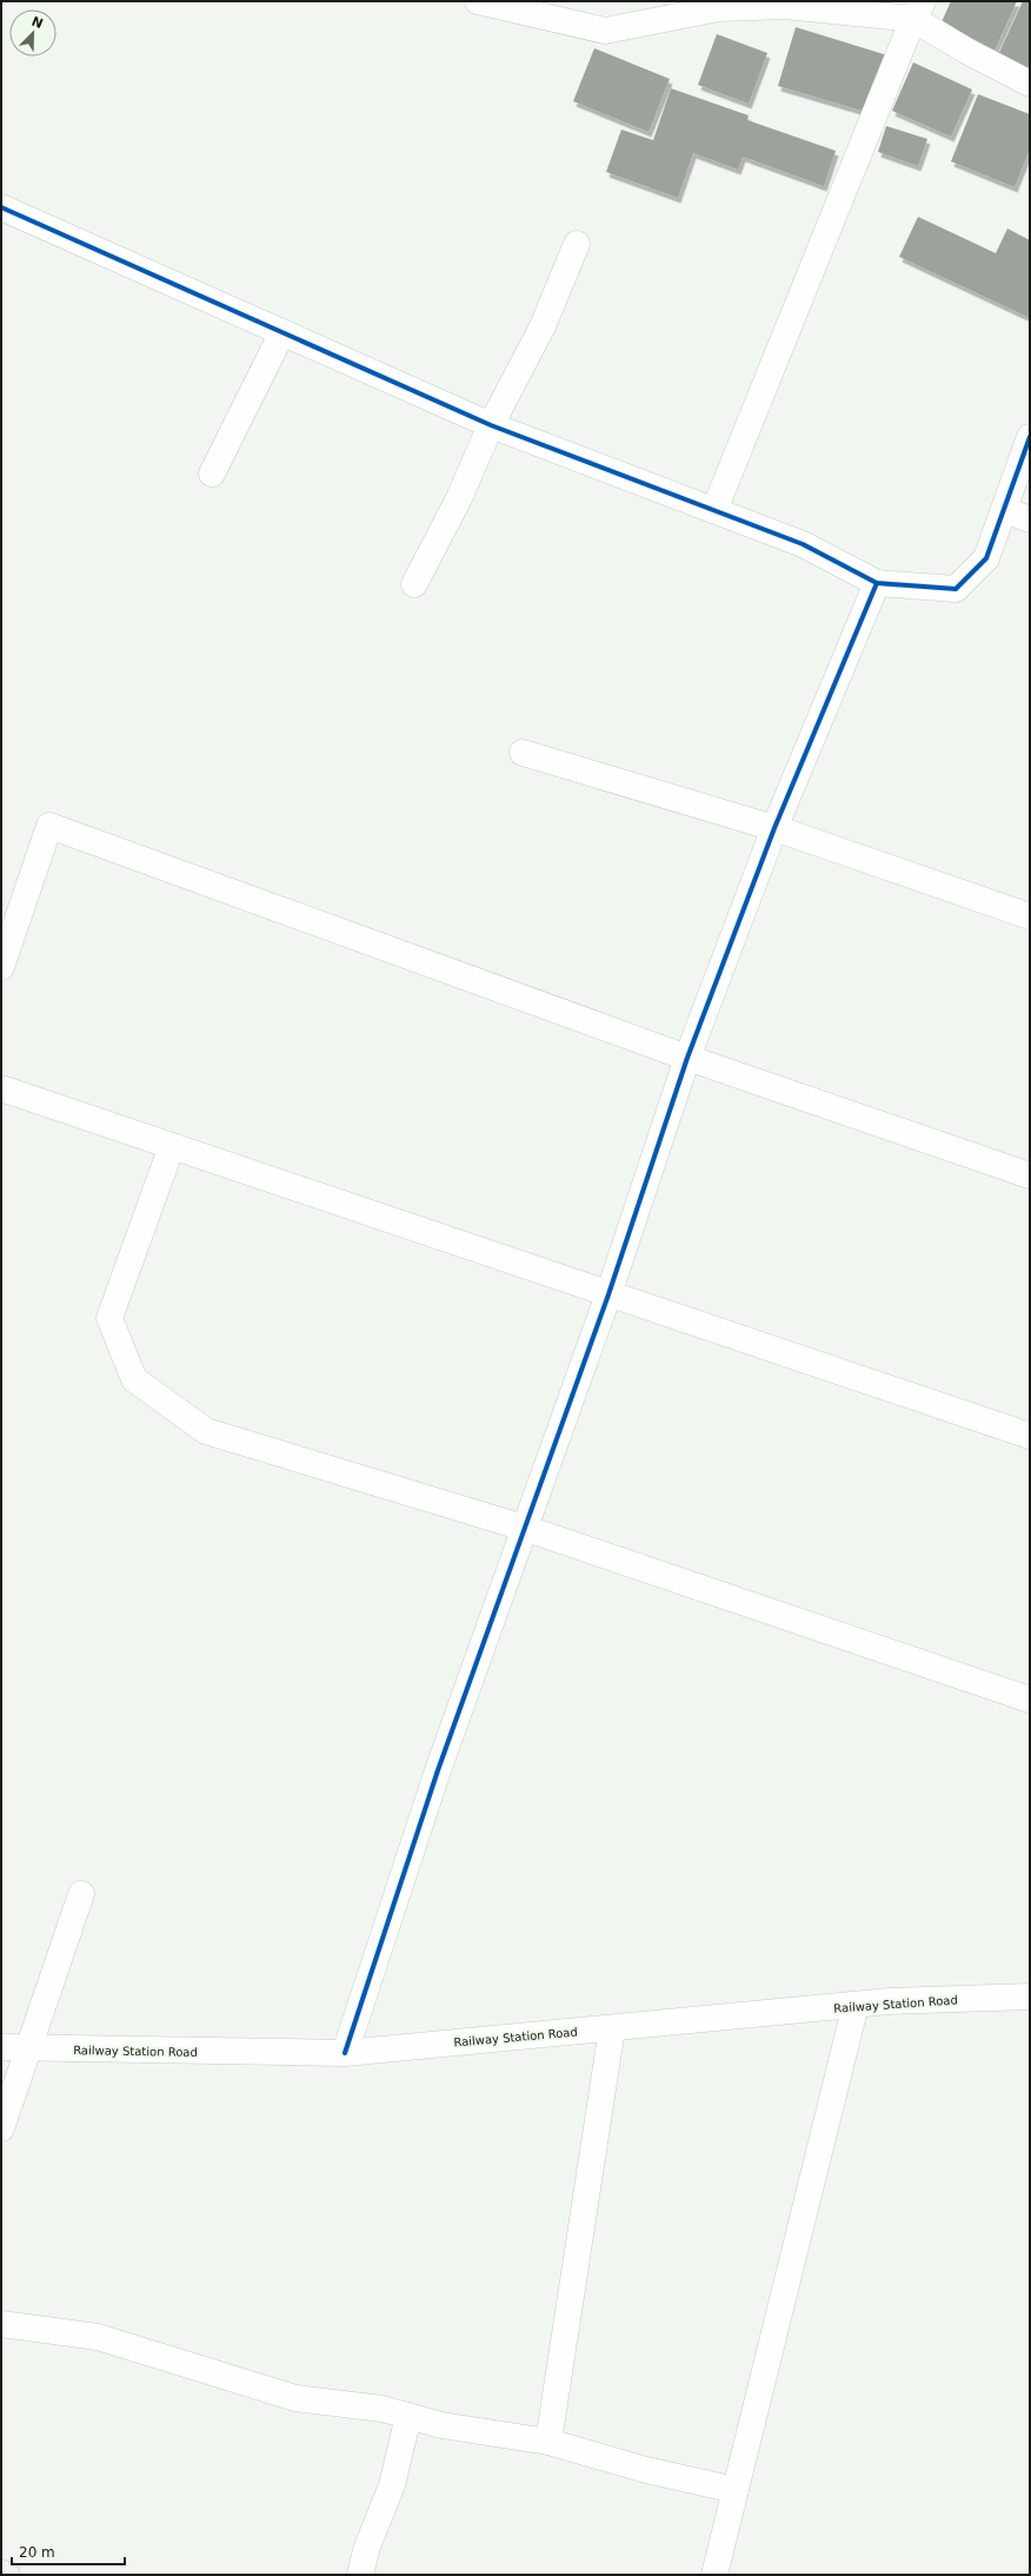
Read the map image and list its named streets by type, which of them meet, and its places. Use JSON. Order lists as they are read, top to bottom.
{
  "streets": {
    "street": ["Railway Station Road"]
  },
  "scale_bar": "20 m",
  "north": "top right"
}
